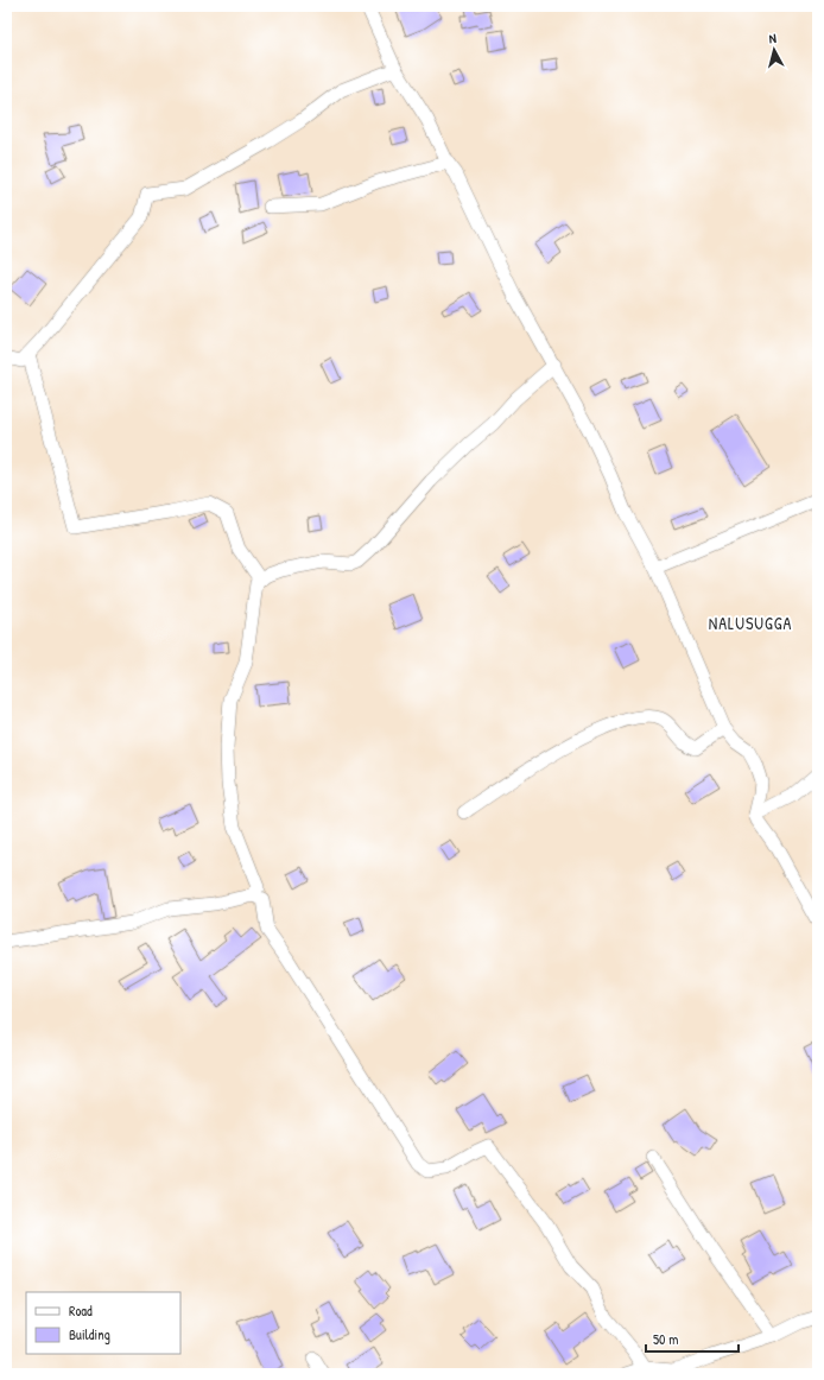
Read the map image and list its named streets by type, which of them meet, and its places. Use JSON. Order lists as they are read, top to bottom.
{
  "districts": ["NALUSUGGA"],
  "legend": ["Road", "Building"],
  "scale_bar": "50 m",
  "north": "top"
}
